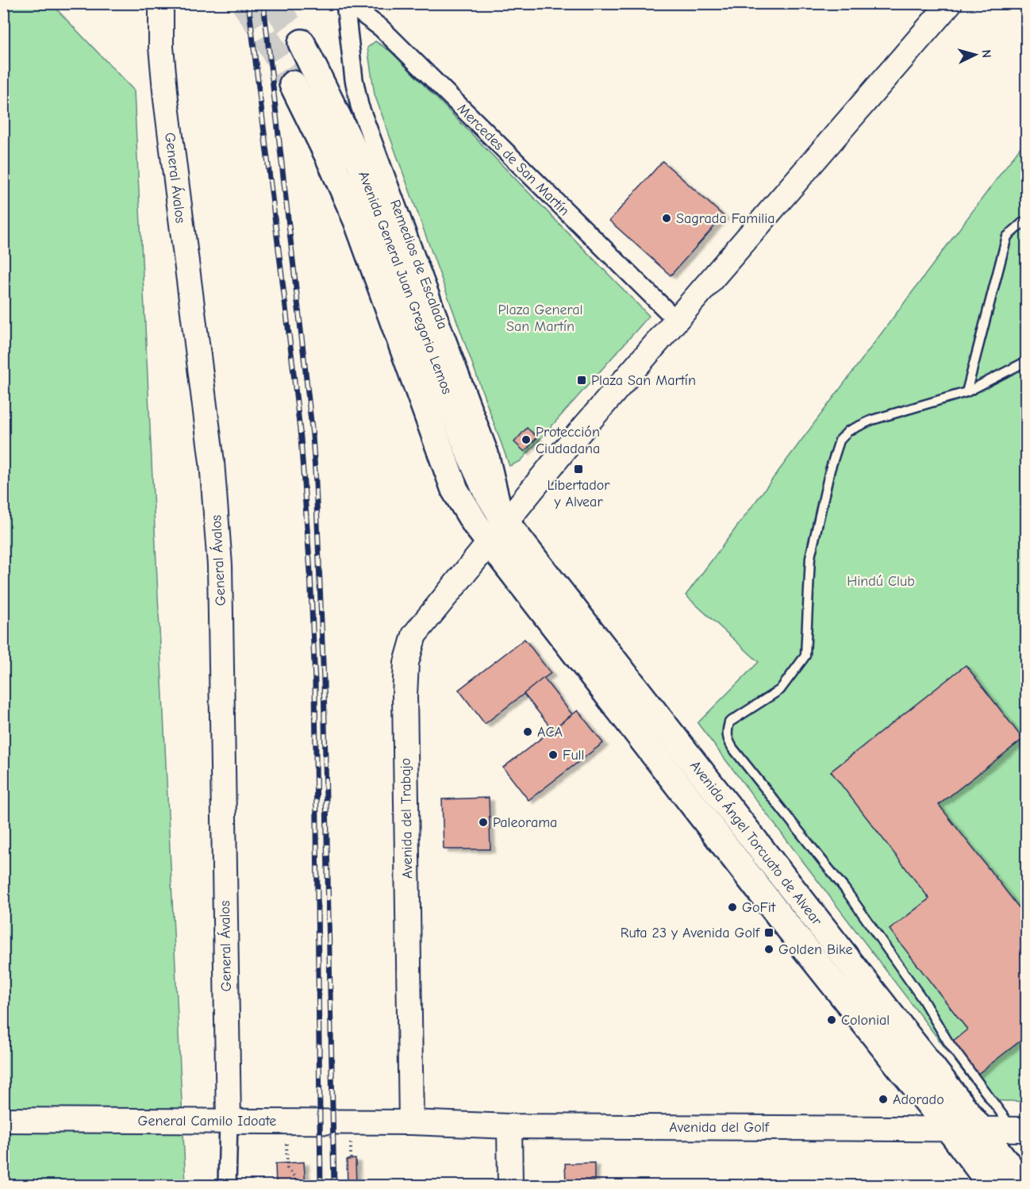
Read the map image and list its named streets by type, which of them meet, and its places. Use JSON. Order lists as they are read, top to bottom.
{
  "streets": {
    "main road": ["Avenida General Juan Gregorio Lemos", "Avenida Ángel Torcuato de Alvear"],
    "street": [
      "Mercedes de San Martín",
      "General Ávalos",
      "Remedios de Escalada",
      "Avenida del Trabajo",
      "General Camilo Idoate",
      "Avenida del Golf"
    ]
  },
  "crossings": [
    ["Mercedes de San Martín", "Remedios de Escalada"],
    ["Mercedes de San Martín", "Avenida del Trabajo"],
    ["General Ávalos", "General Camilo Idoate"],
    ["Remedios de Escalada", "Avenida General Juan Gregorio Lemos"],
    ["Remedios de Escalada", "Avenida del Trabajo"],
    ["Remedios de Escalada", "Avenida Ángel Torcuato de Alvear"],
    ["Avenida General Juan Gregorio Lemos", "Avenida del Trabajo"],
    ["Avenida General Juan Gregorio Lemos", "Avenida Ángel Torcuato de Alvear"],
    ["Avenida del Trabajo", "Avenida Ángel Torcuato de Alvear"],
    ["Avenida del Trabajo", "General Camilo Idoate"],
    ["Avenida del Trabajo", "Avenida del Golf"],
    ["Avenida Ángel Torcuato de Alvear", "Avenida del Golf"],
    ["General Camilo Idoate", "Avenida del Golf"]
  ],
  "parks": ["Plaza General San Martín", "Hindú Club"],
  "places": {
    "other": [
      "Sagrada Familia",
      "Protección Ciudadana",
      "ACA",
      "Full",
      "Paleorama",
      "GoFit",
      "Golden Bike",
      "Colonial",
      "Adorado"
    ],
    "transit": ["Plaza San Martín", "Libertador y Alvear", "Ruta 23 y Avenida Golf"]
  },
  "north": "right"
}
